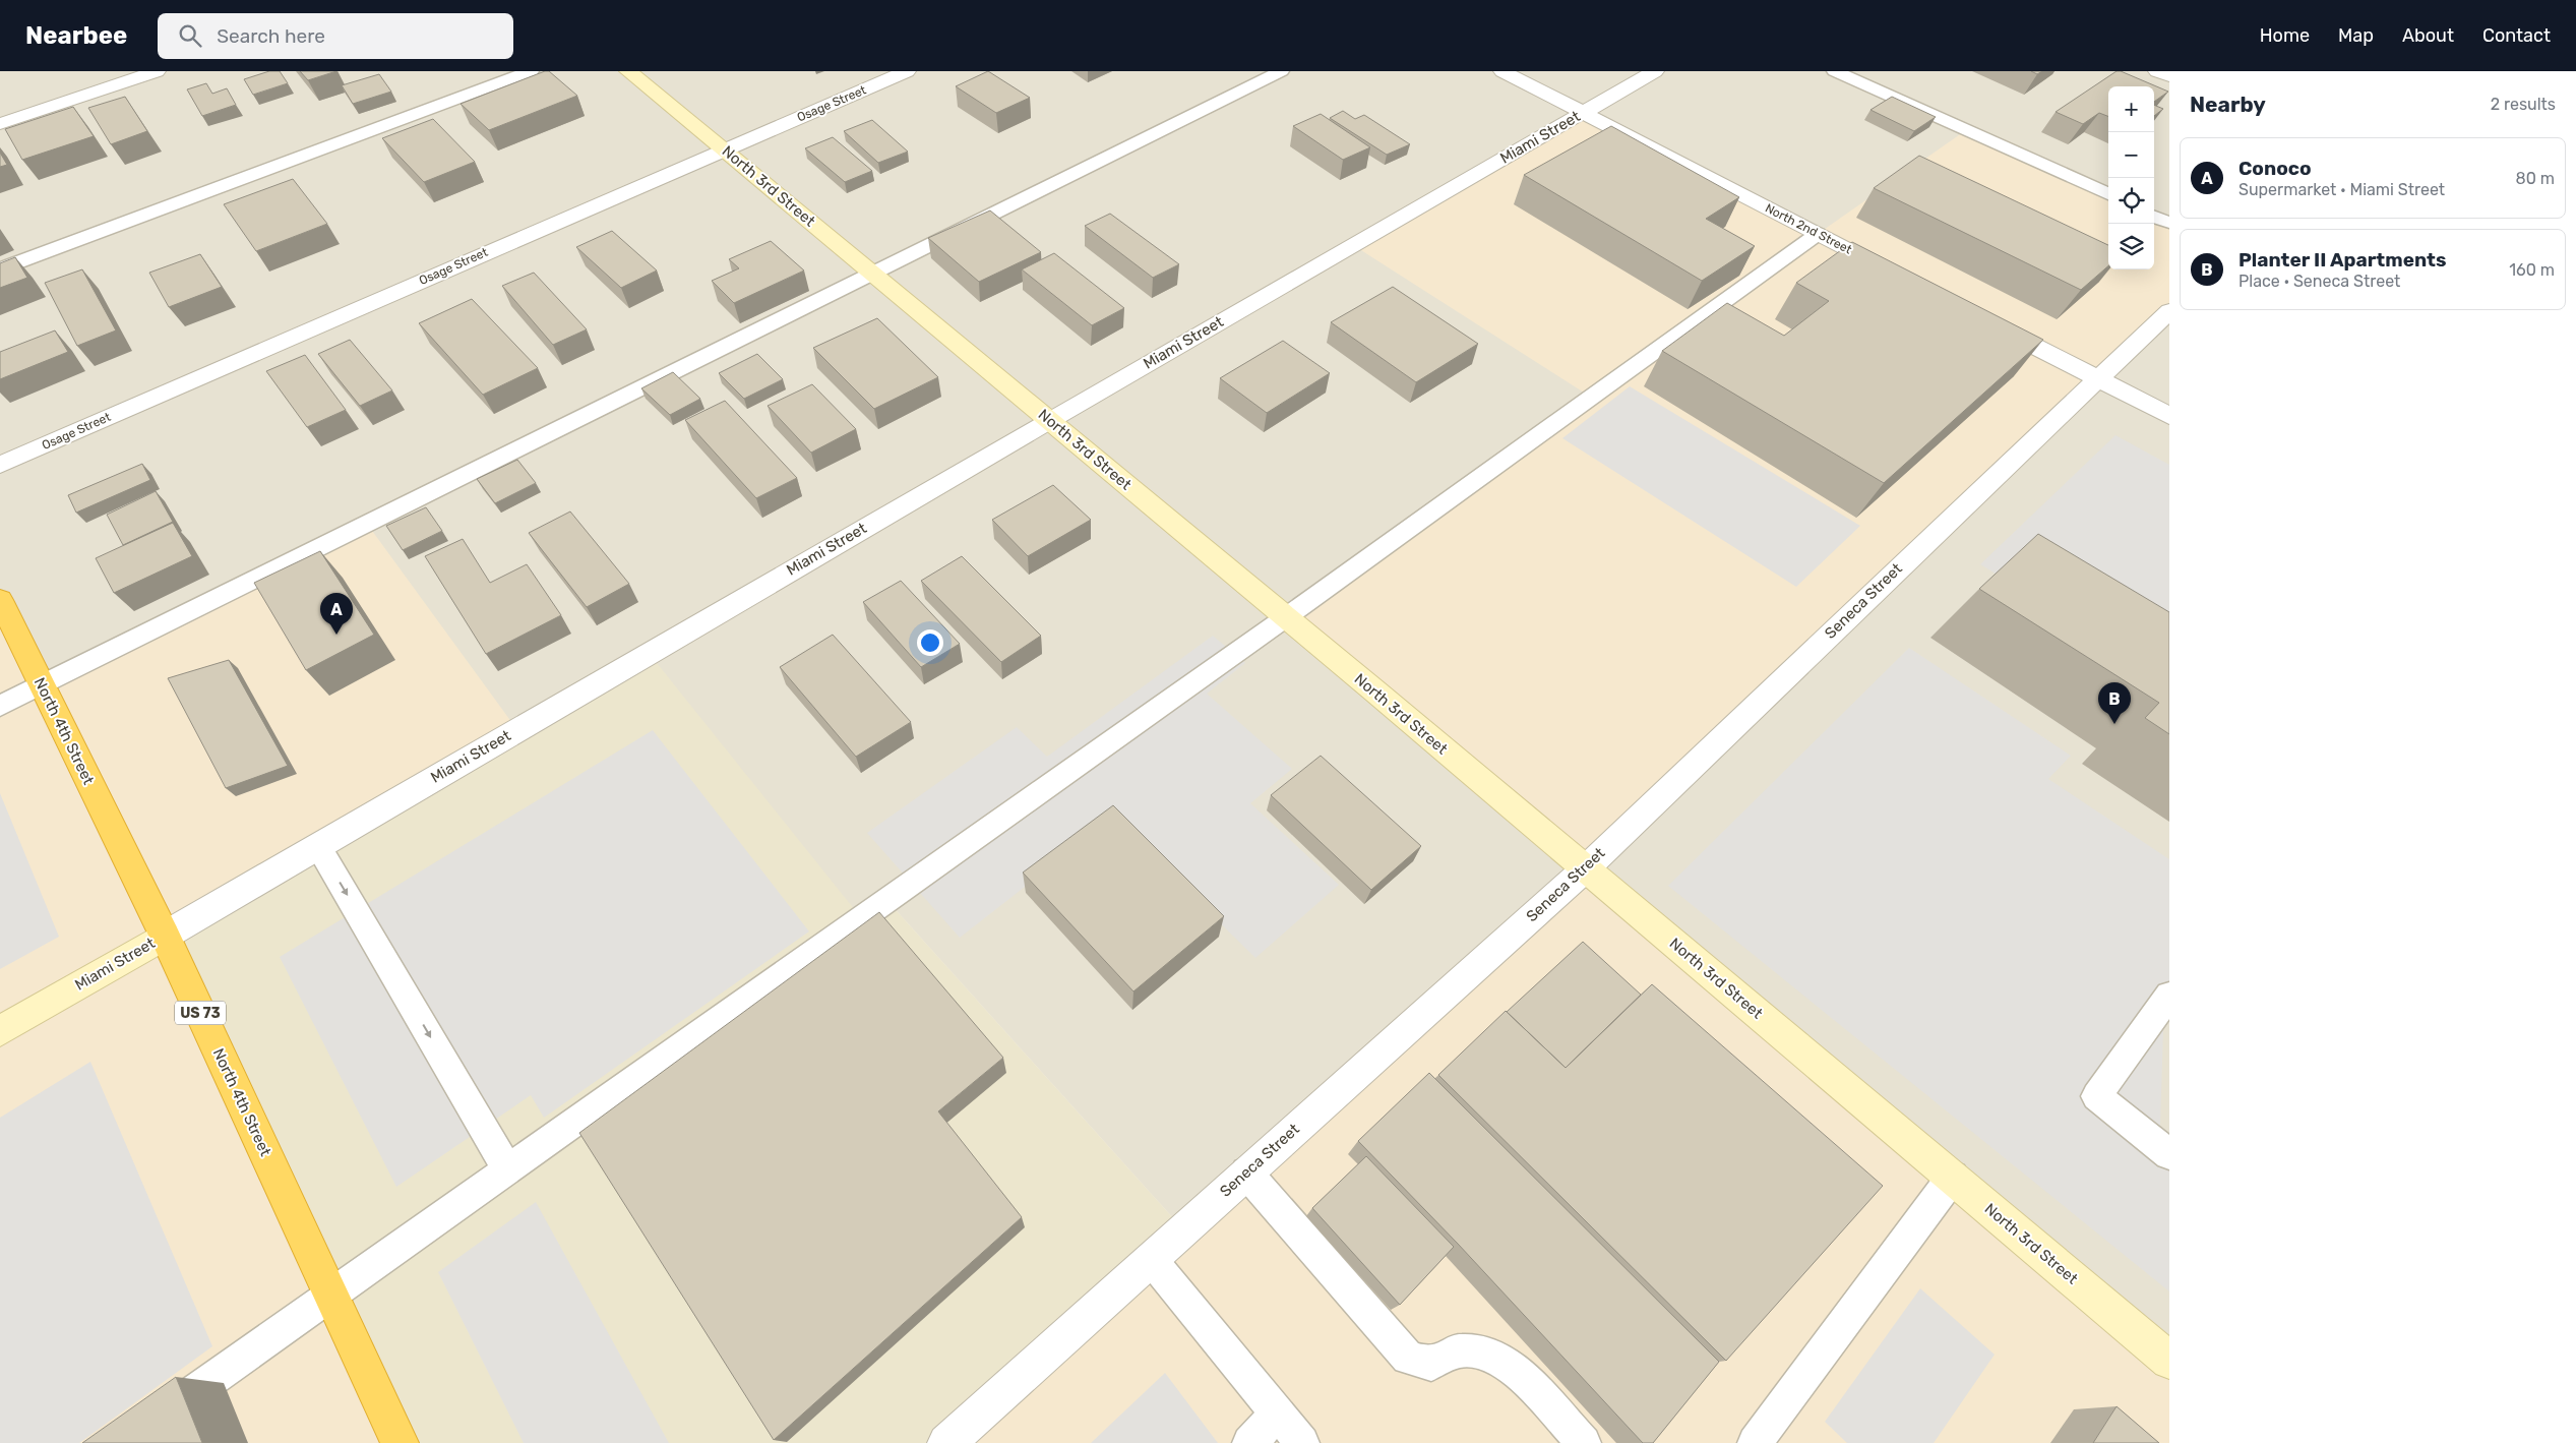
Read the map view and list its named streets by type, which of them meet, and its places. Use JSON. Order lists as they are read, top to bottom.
{
  "streets": {
    "highway": ["North 4th Street", "US 73"],
    "street": [
      "Osage Street",
      "Miami Street",
      "North 3rd Street",
      "North 2nd Street",
      "Seneca Street"
    ]
  },
  "crossings": [
    ["Osage Street", "North 3rd Street"],
    ["Miami Street", "North 3rd Street"],
    ["Miami Street", "North 2nd Street"],
    ["Miami Street", "North 4th Street"],
    ["North 3rd Street", "Seneca Street"]
  ],
  "page": {
    "header": "Nearbee",
    "search": "Search here",
    "nav": [
      "Home",
      "Map",
      "About",
      "Contact"
    ],
    "heading": ["Nearby", "2 results"],
    "map_buttons": ["+", "−"],
    "list": [
      {
        "mark": "A",
        "name": "Conoco",
        "note": "Supermarket · Miami Street",
        "value": "80 m"
      },
      {
        "mark": "B",
        "name": "Planter II Apartments",
        "note": "Place · Seneca Street",
        "value": "160 m"
      }
    ],
    "pins": ["A", "B"]
  }
}
